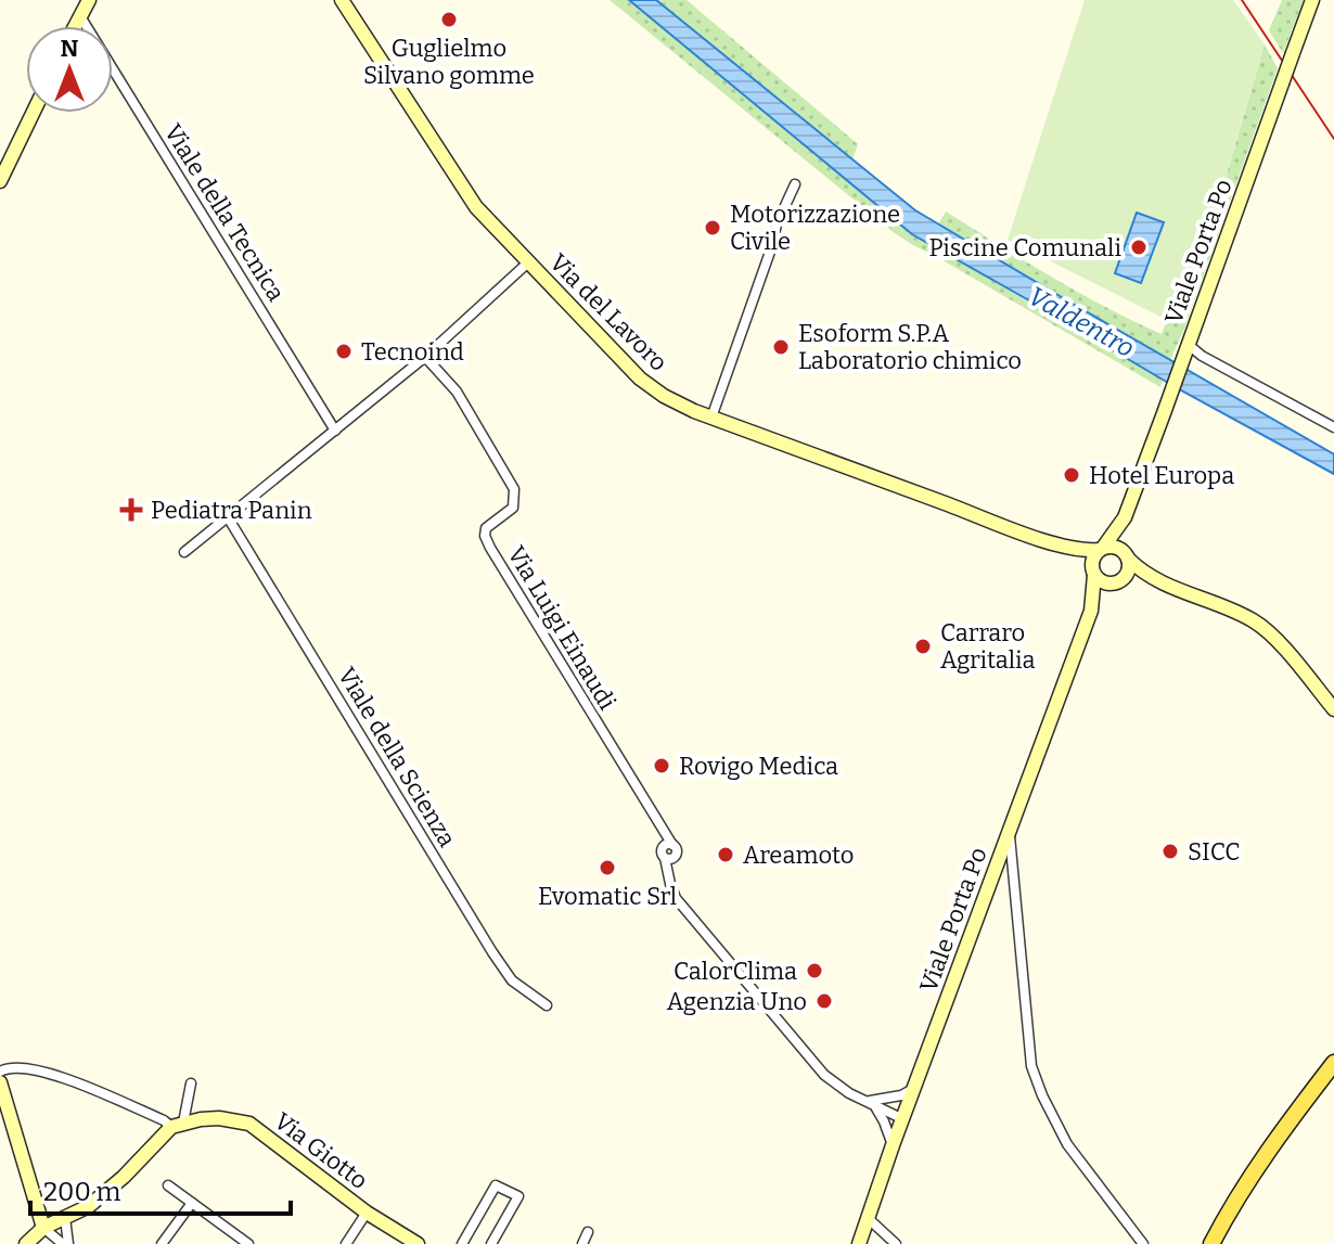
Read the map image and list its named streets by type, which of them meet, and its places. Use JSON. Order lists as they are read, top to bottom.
{
  "streets": {
    "main road": ["Viale Porta Po", "Via del Lavoro", "Via Giotto"],
    "street": ["Viale della Tecnica", "Via Luigi Einaudi", "Viale della Scienza"]
  },
  "water": ["Valdentro"],
  "places": {
    "other": [
      "Guglielmo Silvano gomme",
      "Motorizzazione Civile",
      "Piscine Comunali",
      "Esoform S.P.A Laboratorio chimico",
      "Tecnoind",
      "Hotel Europa",
      "Carraro Agritalia",
      "Rovigo Medica",
      "SICC",
      "Areamoto",
      "Evomatic Srl",
      "CalorClima",
      "Agenzia Uno"
    ],
    "health": ["Pediatra Panin"]
  },
  "scale_bar": "200 m",
  "north": "top"
}
